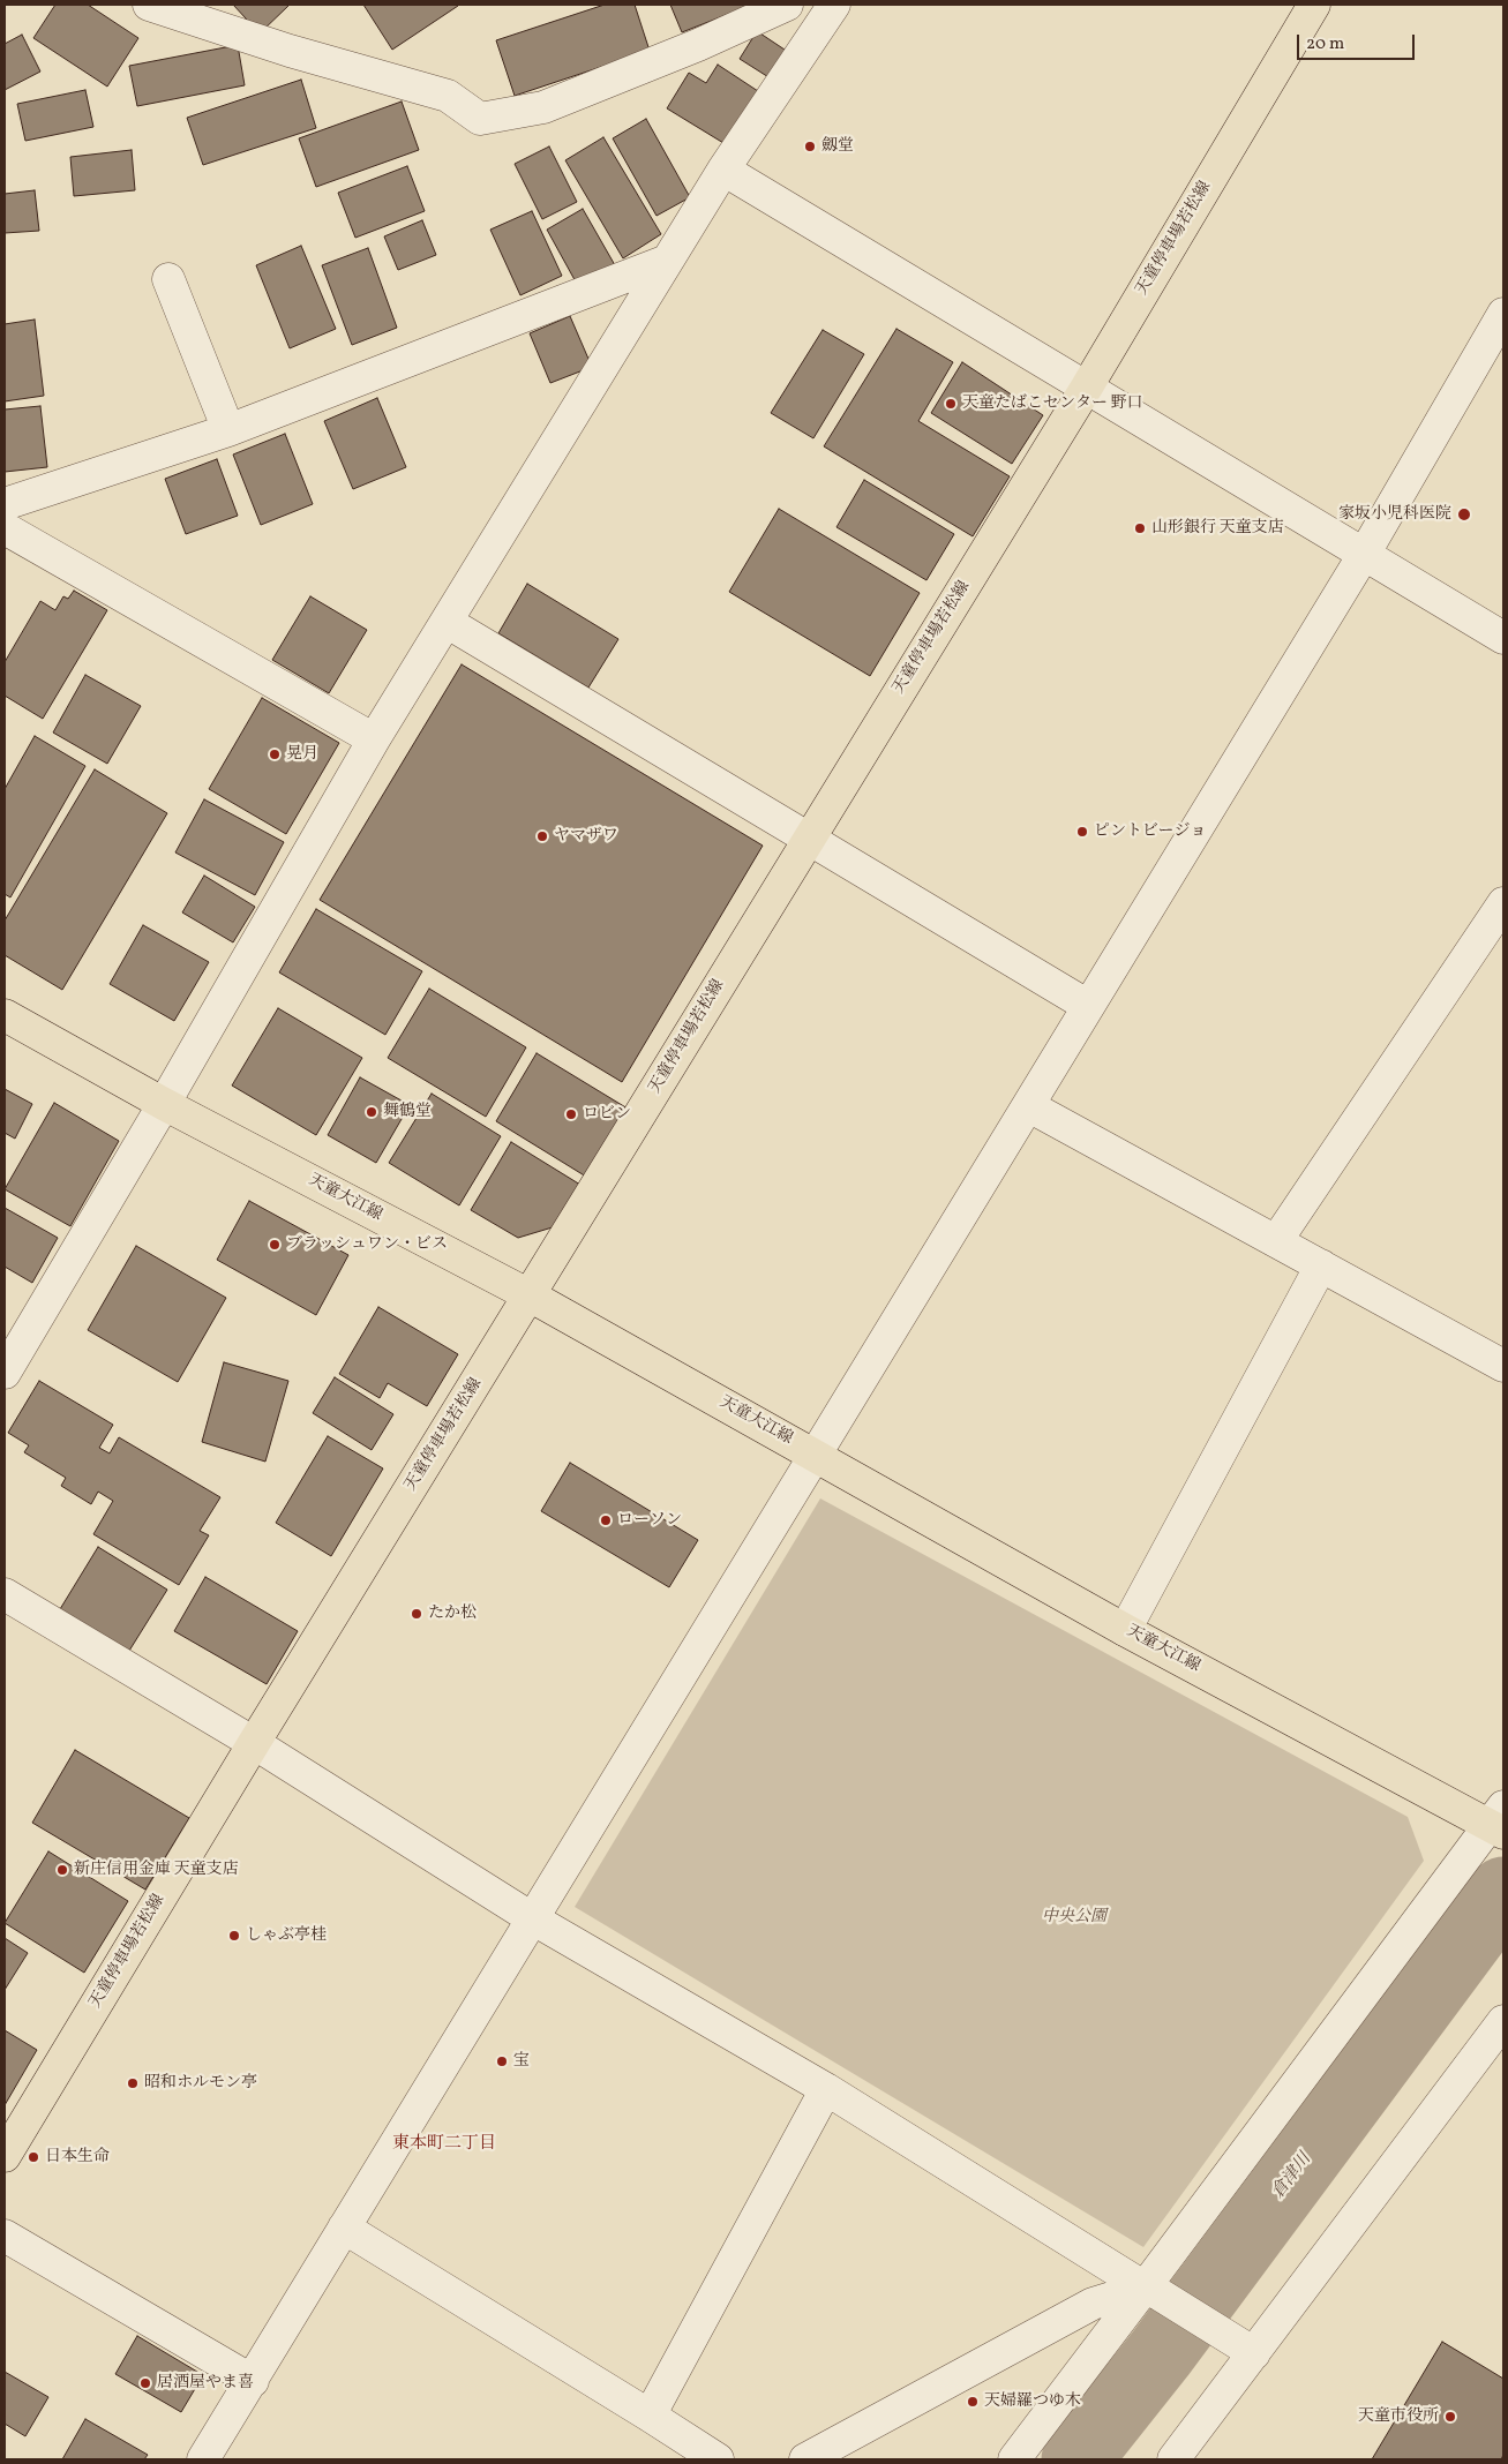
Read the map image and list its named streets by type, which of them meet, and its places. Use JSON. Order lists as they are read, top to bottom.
{
  "streets": {
    "main road": ["天童停車場若松線", "天童大江線"]
  },
  "crossings": [
    ["天童停車場若松線", "天童大江線"]
  ],
  "districts": ["東本町二丁目"],
  "water": ["倉津川"],
  "parks": ["中央公園"],
  "places": [
    "劔堂",
    "天童たばこセンター 野口",
    "家坂小児科医院",
    "山形銀行 天童支店",
    "晃月",
    "ピントビージョ",
    "ヤマザワ",
    "舞鶴堂",
    "ロビン",
    "ブラッシュワン・ビス",
    "ローソン",
    "たか松",
    "新庄信用金庫 天童支店",
    "しゃぶ亭桂",
    "宝",
    "昭和ホルモン亭",
    "日本生命",
    "居酒屋やま喜",
    "天婦羅つゆ木",
    "天童市役所"
  ],
  "scale_bar": "20 m"
}
